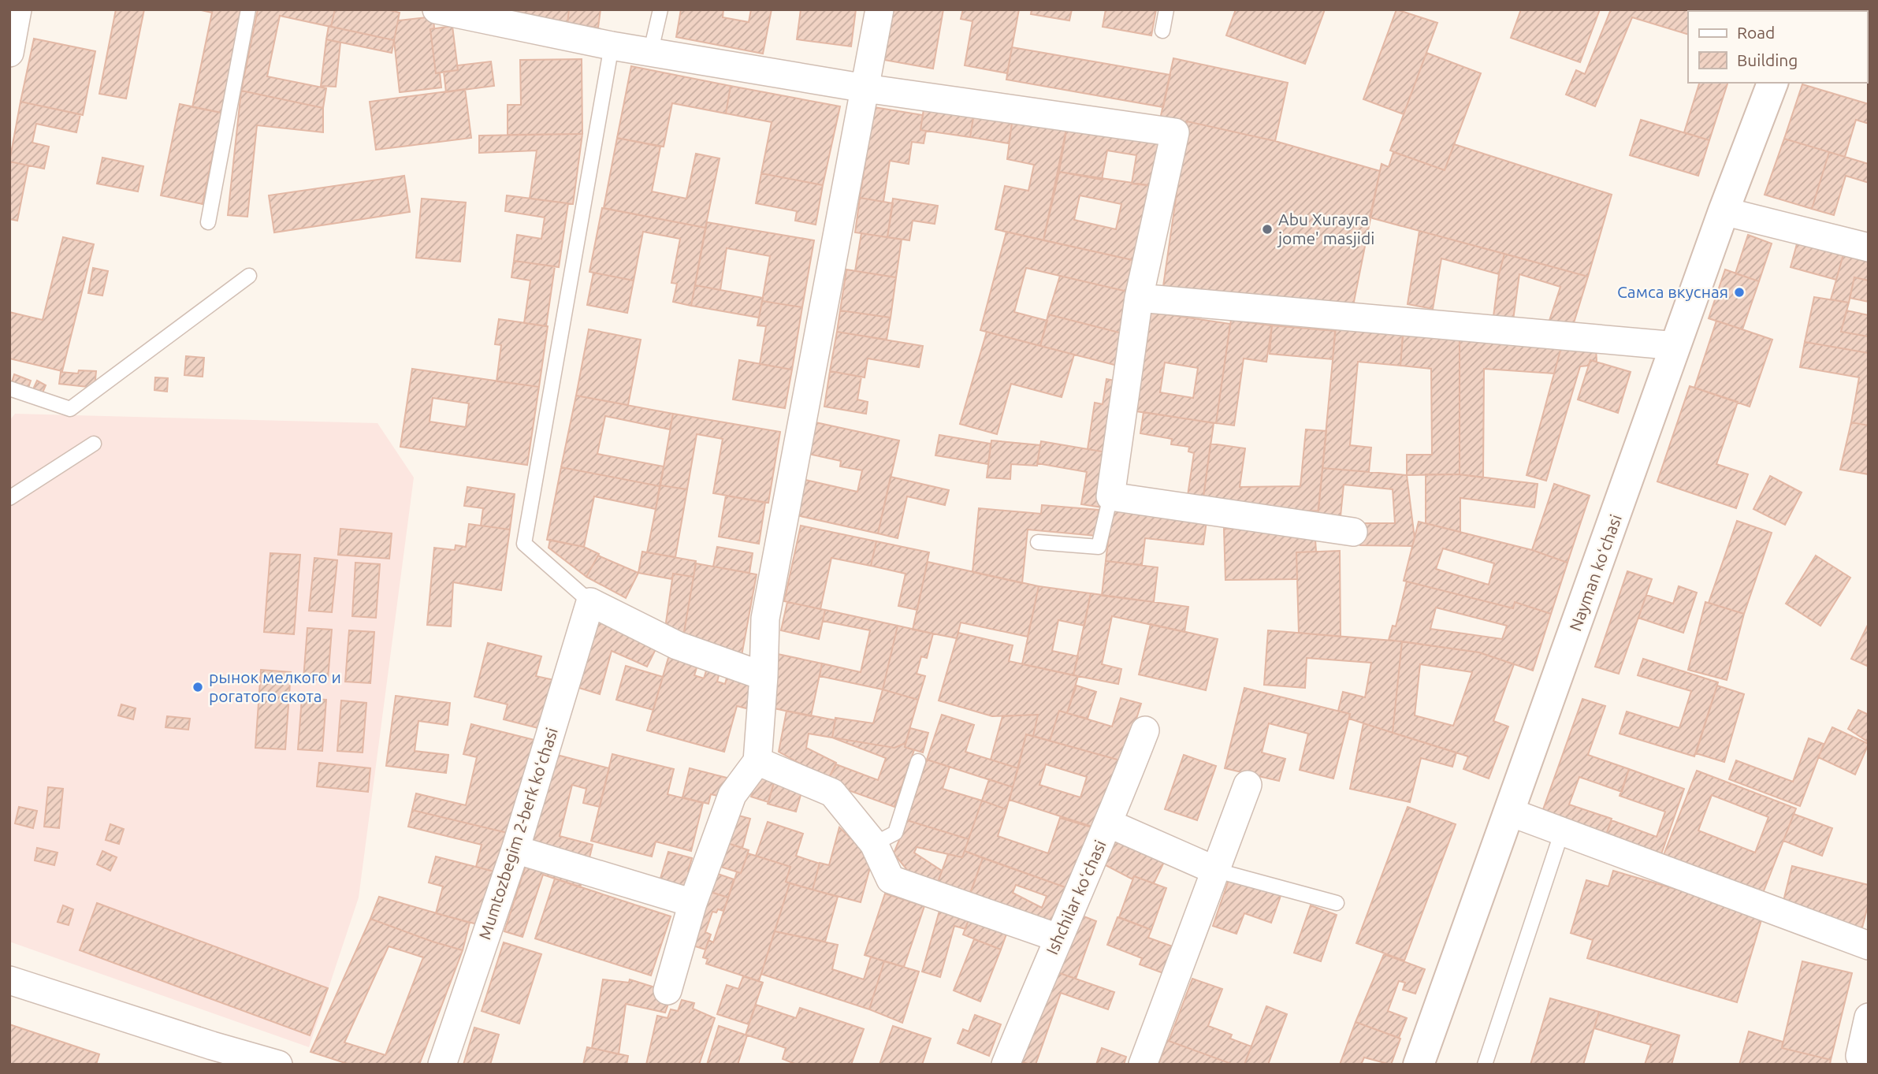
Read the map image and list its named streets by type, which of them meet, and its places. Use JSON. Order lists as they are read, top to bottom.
{
  "streets": {
    "main road": ["Nayman koʻchasi"],
    "street": ["Mumtozbegim 2-berk koʻchasi", "Ishchilar koʻchasi"]
  },
  "places": ["Abu Xurayra jome' masjidi", "Самса вкусная", "рынок мелкого и рогатого скота"],
  "legend": ["Road", "Building"]
}
